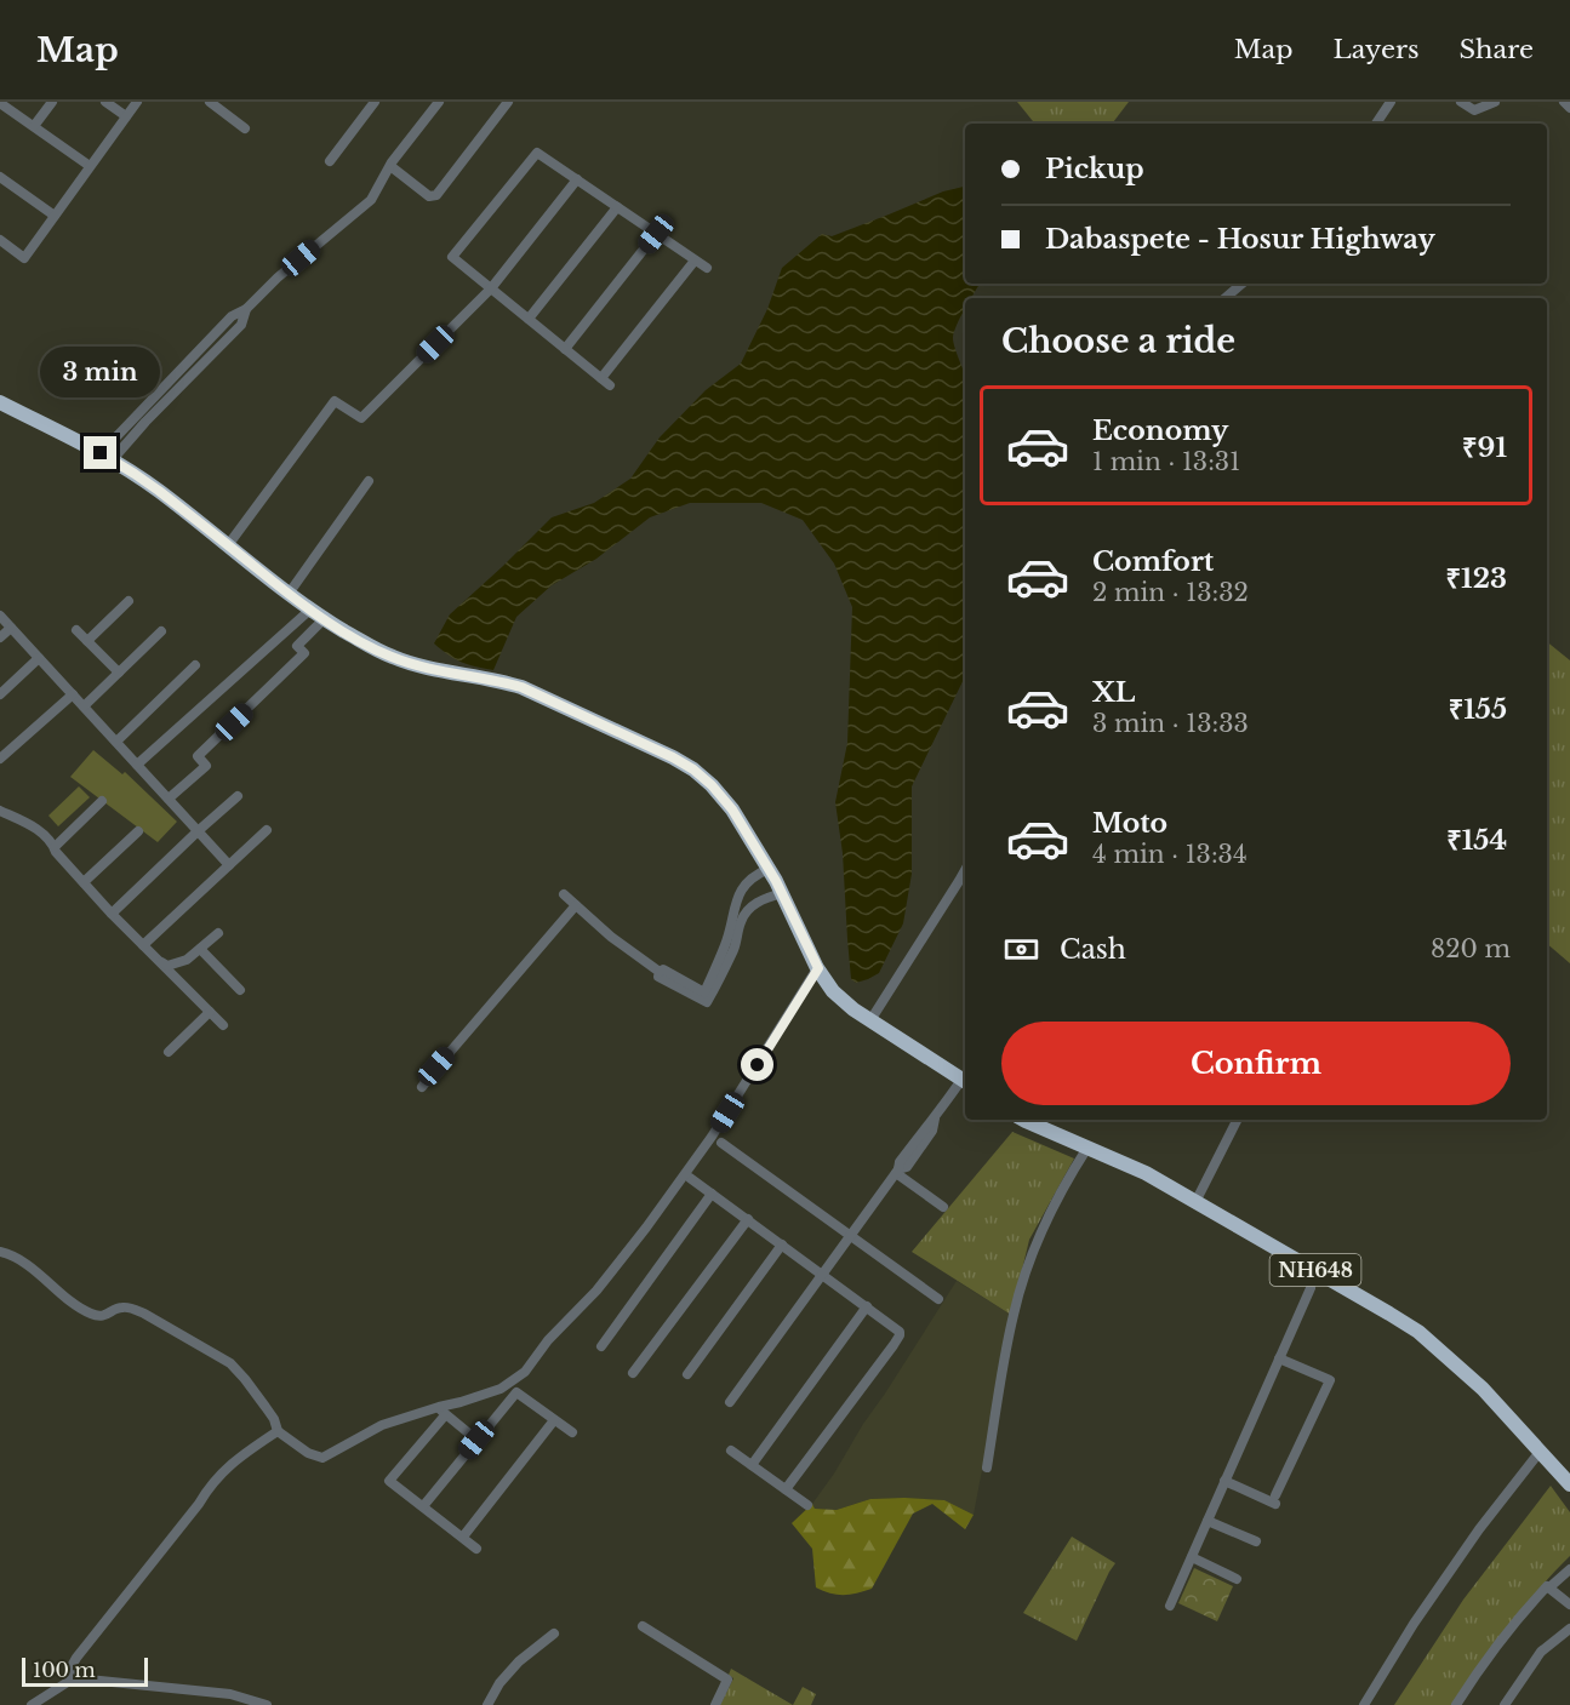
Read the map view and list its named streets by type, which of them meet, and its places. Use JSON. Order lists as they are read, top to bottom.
{
  "streets": {
    "highway": ["NH648"]
  },
  "scale_bar": "100 m",
  "page": {
    "header": "Map",
    "nav": ["Map", "Layers", "Share"],
    "banner": ["Pickup", "Dabaspete - Hosur Highway"],
    "heading": "Choose a ride",
    "bubble": "3 min",
    "list": [
      {
        "name": "Economy",
        "note": "1 min · 13:31",
        "value": "₹91"
      },
      {
        "name": "Comfort",
        "note": "2 min · 13:32",
        "value": "₹123"
      },
      {
        "name": "XL",
        "note": "3 min · 13:33",
        "value": "₹155"
      },
      {
        "name": "Moto",
        "note": "4 min · 13:34",
        "value": "₹154"
      }
    ],
    "pay": ["Cash", "820 m"],
    "buttons": "Confirm",
    "scale": "100 m"
  }
}
